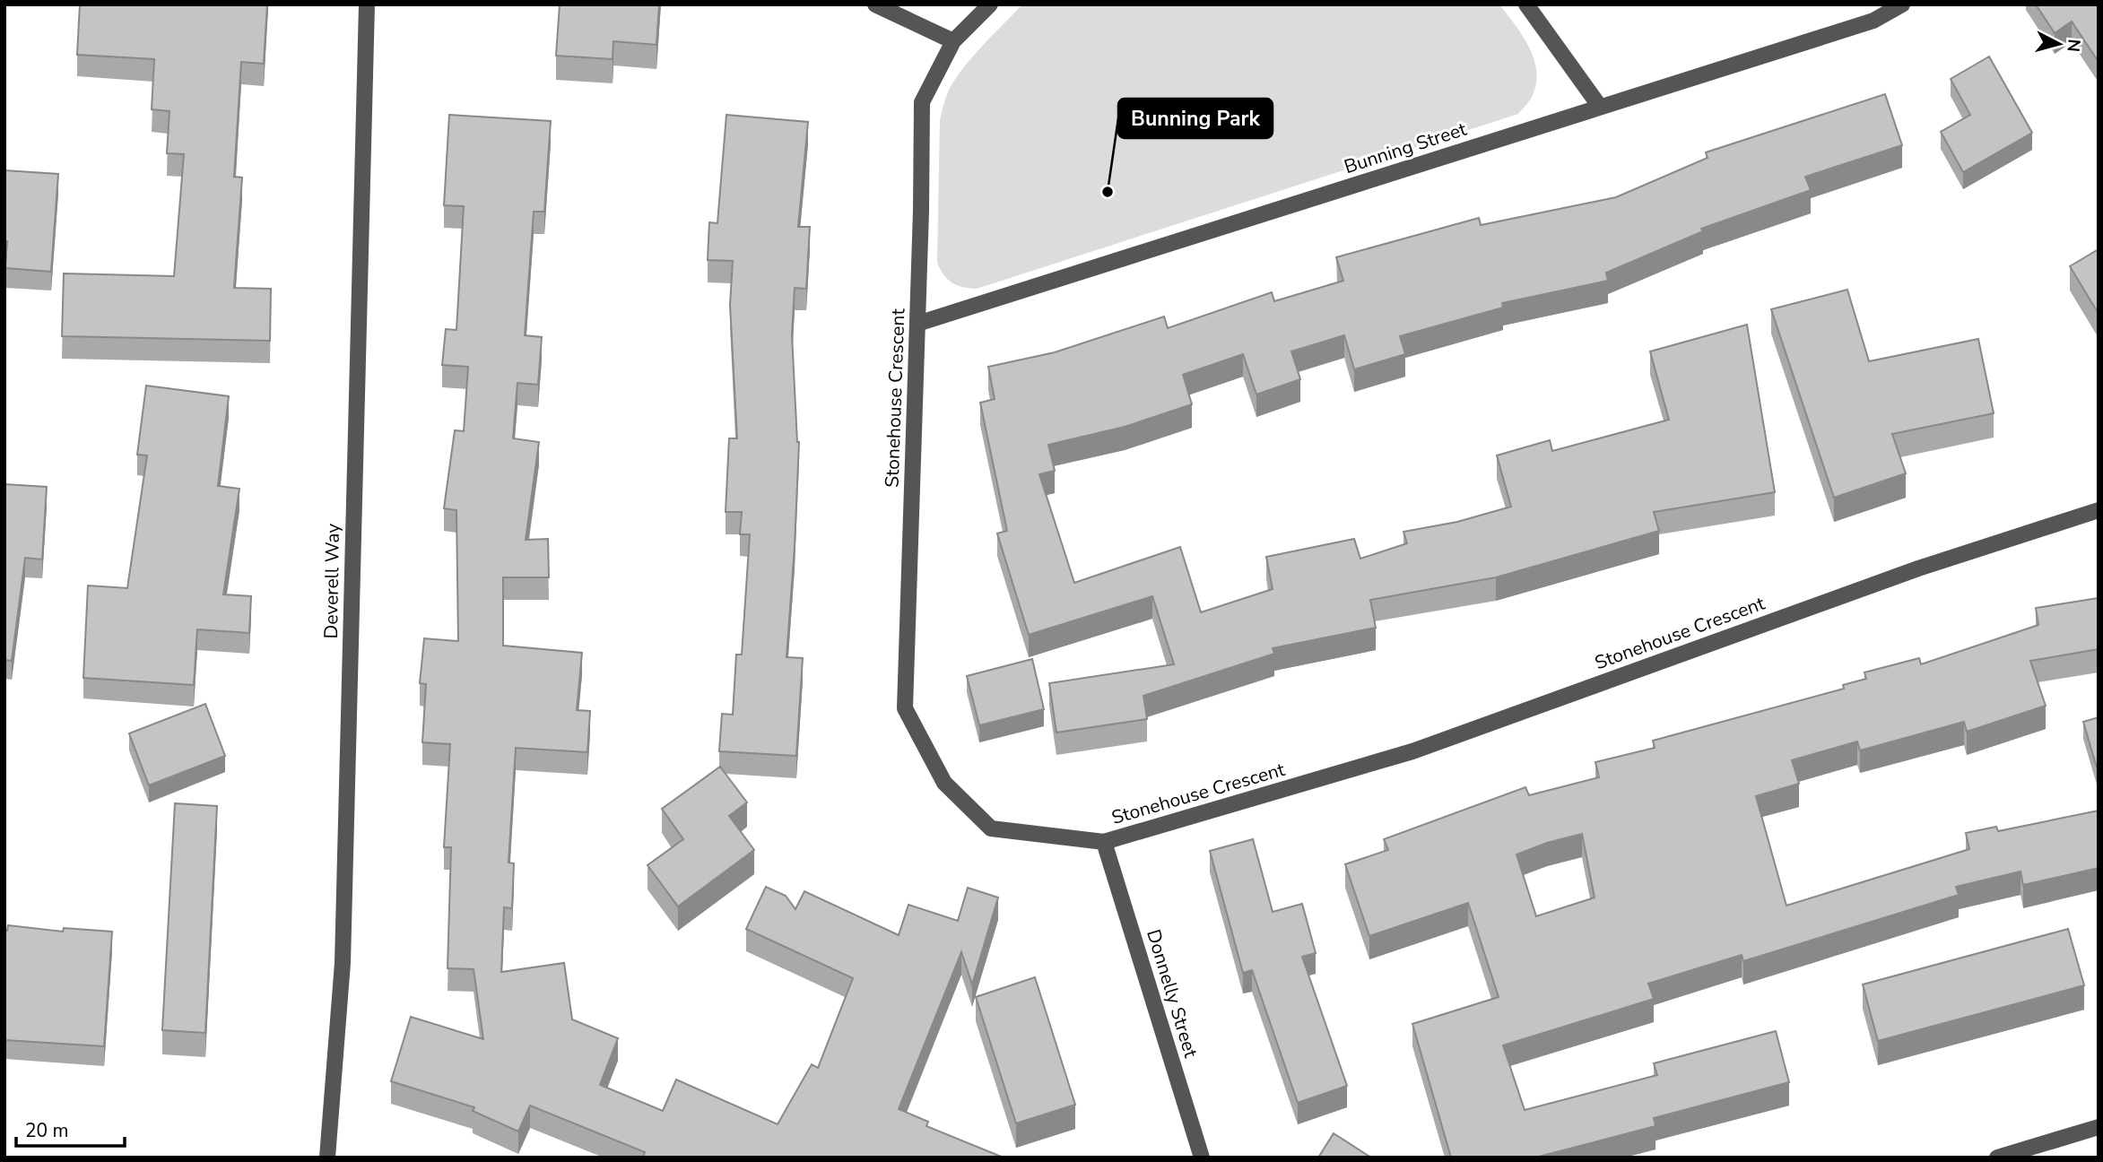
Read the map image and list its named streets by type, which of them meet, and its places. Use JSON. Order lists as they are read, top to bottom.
{
  "streets": {
    "street": [
      "Bunning Street",
      "Stonehouse Crescent",
      "Deverell Way",
      "Donnelly Street"
    ]
  },
  "crossings": [
    ["Bunning Street", "Stonehouse Crescent"],
    ["Stonehouse Crescent", "Donnelly Street"]
  ],
  "places": ["Bunning Park"],
  "scale_bar": "20 m",
  "north": "right"
}
